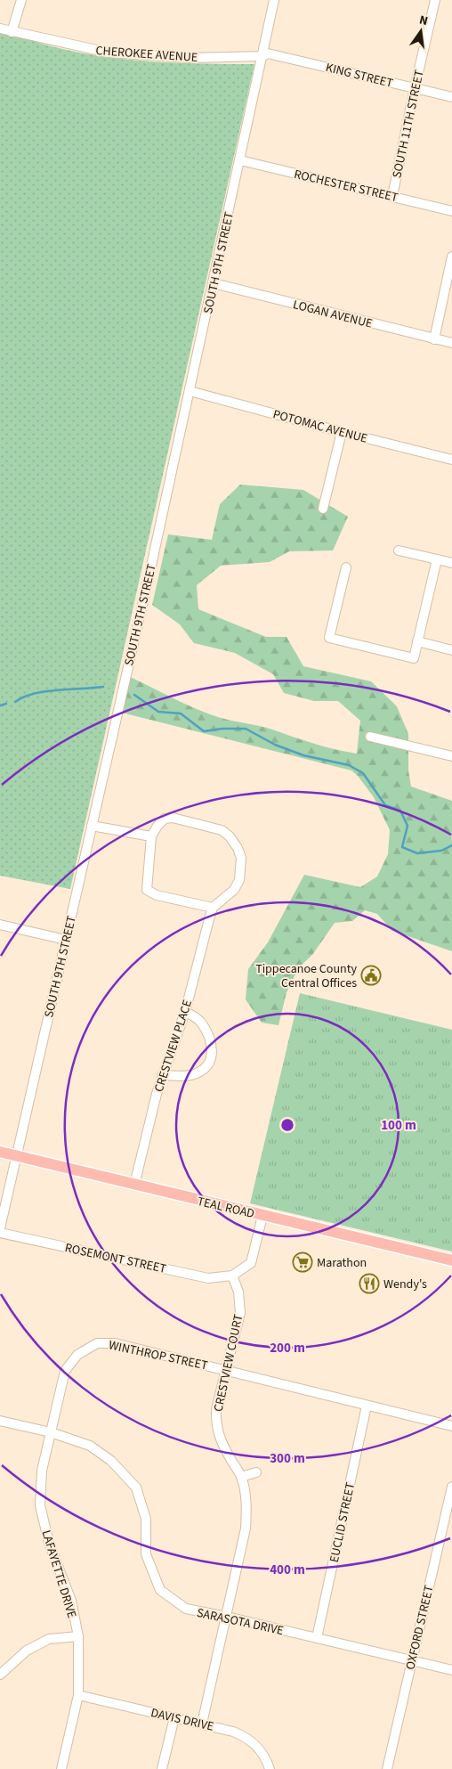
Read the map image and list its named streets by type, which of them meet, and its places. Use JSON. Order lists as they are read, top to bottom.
{
  "streets": {
    "main road": ["TEAL ROAD"],
    "street": [
      "CHEROKEE AVENUE",
      "KING STREET",
      "SOUTH 11TH STREET",
      "ROCHESTER STREET",
      "SOUTH 9TH STREET",
      "LOGAN AVENUE",
      "POTOMAC AVENUE",
      "CRESTVIEW PLACE",
      "ROSEMONT STREET",
      "WINTHROP STREET",
      "CRESTVIEW COURT",
      "EUCLID STREET",
      "LAFAYETTE DRIVE",
      "SARASOTA DRIVE",
      "OXFORD STREET",
      "DAVIS DRIVE"
    ]
  },
  "crossings": [
    ["CHEROKEE AVENUE", "KING STREET"],
    ["CHEROKEE AVENUE", "SOUTH 9TH STREET"],
    ["KING STREET", "SOUTH 11TH STREET"],
    ["KING STREET", "SOUTH 9TH STREET"],
    ["SOUTH 11TH STREET", "ROCHESTER STREET"],
    ["ROCHESTER STREET", "SOUTH 9TH STREET"],
    ["SOUTH 9TH STREET", "LOGAN AVENUE"],
    ["SOUTH 9TH STREET", "POTOMAC AVENUE"],
    ["SOUTH 9TH STREET", "TEAL ROAD"],
    ["CRESTVIEW PLACE", "TEAL ROAD"],
    ["ROSEMONT STREET", "CRESTVIEW COURT"],
    ["WINTHROP STREET", "CRESTVIEW COURT"],
    ["WINTHROP STREET", "EUCLID STREET"],
    ["WINTHROP STREET", "LAFAYETTE DRIVE"],
    ["WINTHROP STREET", "SARASOTA DRIVE"],
    ["CRESTVIEW COURT", "SARASOTA DRIVE"],
    ["CRESTVIEW COURT", "DAVIS DRIVE"],
    ["EUCLID STREET", "SARASOTA DRIVE"],
    ["LAFAYETTE DRIVE", "SARASOTA DRIVE"],
    ["LAFAYETTE DRIVE", "DAVIS DRIVE"],
    ["SARASOTA DRIVE", "OXFORD STREET"]
  ],
  "places": {
    "public building": ["Tippecanoe County Central Offices"],
    "supermarket": ["Marathon"],
    "restaurant": ["Wendy's"]
  },
  "north": "top",
  "rings": [
    "100 m",
    "200 m",
    "300 m",
    "400 m"
  ]
}
